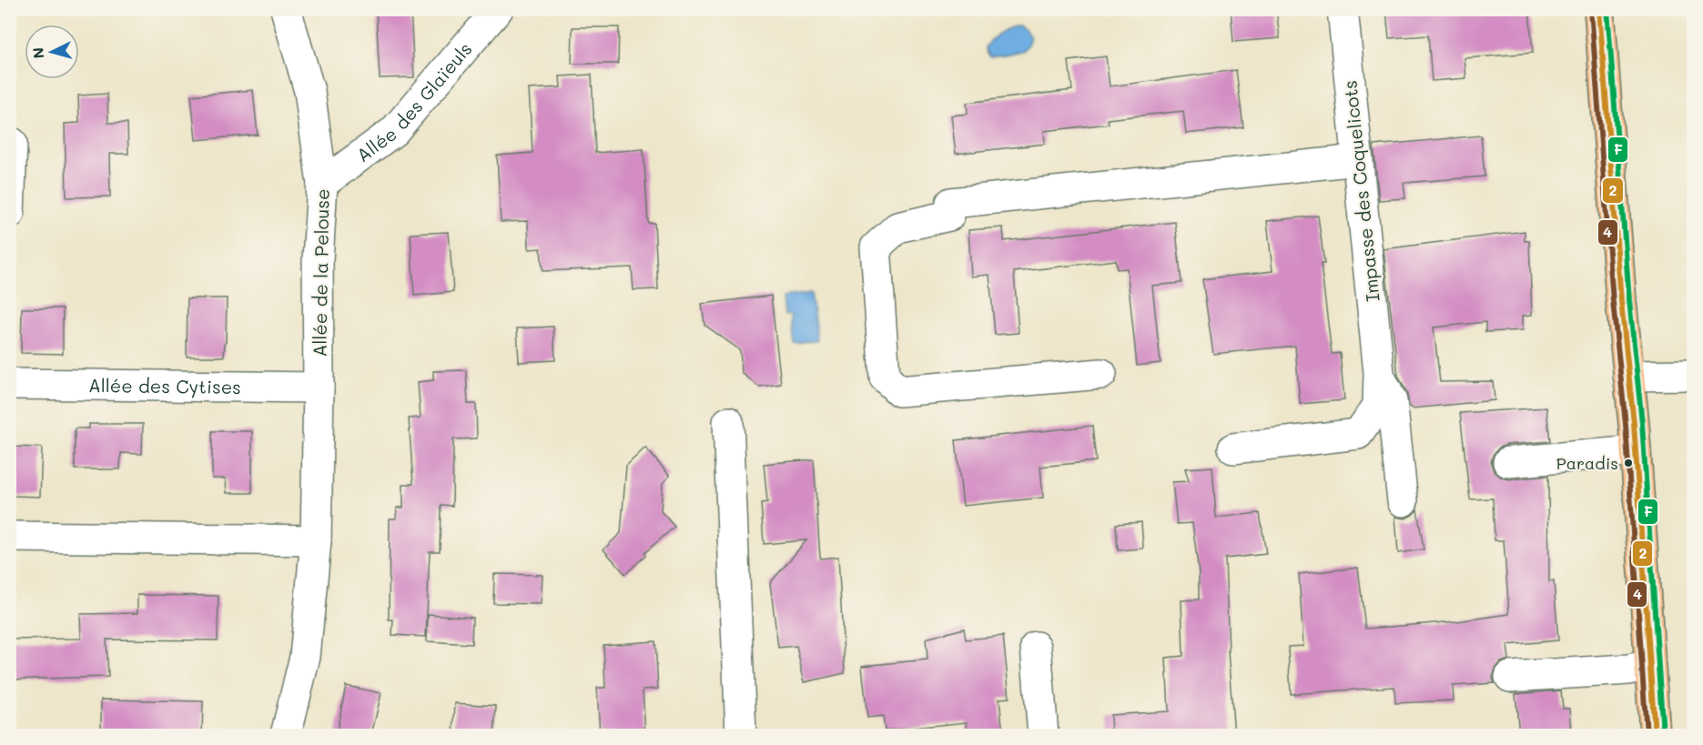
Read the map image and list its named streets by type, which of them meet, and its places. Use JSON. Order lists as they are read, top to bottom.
{
  "streets": {
    "street": [
      "Allée des Glaïeuls",
      "Impasse des Coquelicots",
      "Allée de la Pelouse",
      "Allée des Cytises"
    ]
  },
  "crossings": [
    ["Allée des Glaïeuls", "Allée de la Pelouse"],
    ["Allée de la Pelouse", "Allée des Cytises"]
  ],
  "places": ["Paradis"],
  "lines": ["transit line 2", "transit line F", "transit line 4"],
  "north": "left"
}
